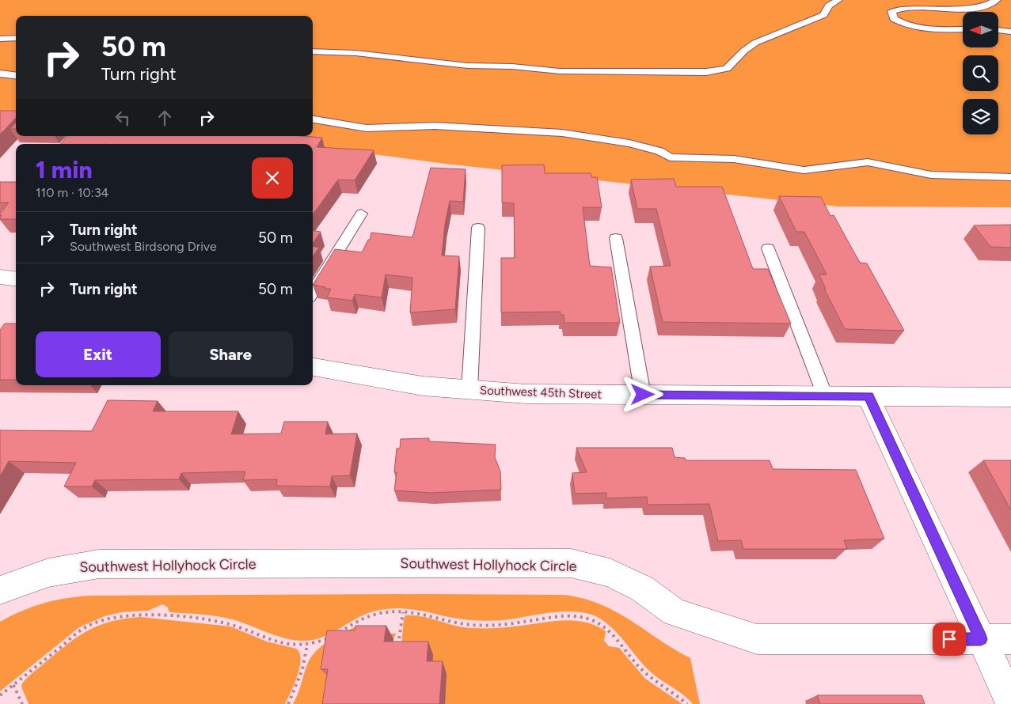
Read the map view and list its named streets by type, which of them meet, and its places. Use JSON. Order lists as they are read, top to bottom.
{
  "streets": {
    "street": ["Southwest 45th Street", "Southwest Hollyhock Circle"]
  },
  "north": "left",
  "page": {
    "turn": ["50 m", "Turn right"],
    "heading": ["1 min", "110 m · 10:34"],
    "list": [
      {
        "name": "Turn right",
        "note": "Southwest Birdsong Drive",
        "value": "50 m"
      },
      {
        "name": "Turn right",
        "value": "50 m"
      }
    ],
    "buttons": ["Exit", "Share"]
  }
}
